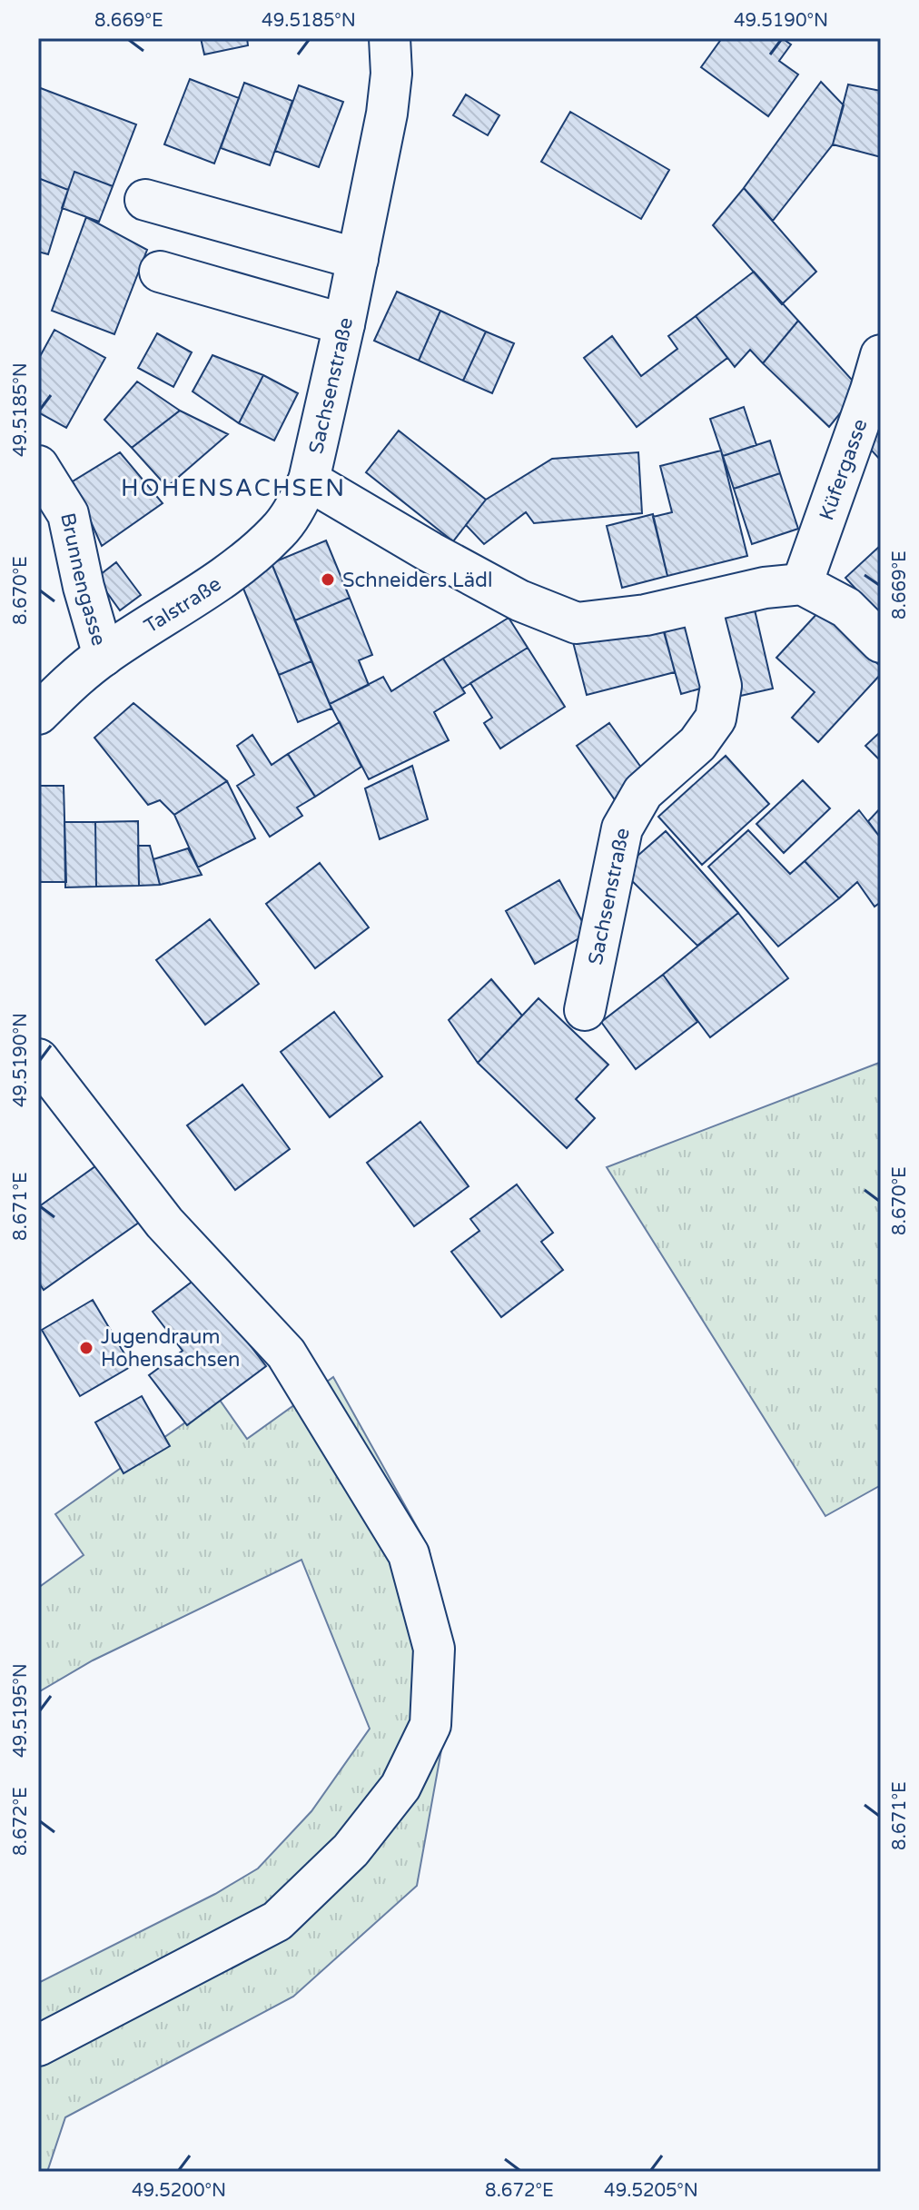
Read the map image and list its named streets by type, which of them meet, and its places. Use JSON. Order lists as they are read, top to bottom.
{
  "streets": {
    "street": [
      "Sachsenstraße",
      "Küfergasse",
      "Brunnengasse",
      "Talstraße"
    ]
  },
  "crossings": [
    ["Sachsenstraße", "Küfergasse"],
    ["Sachsenstraße", "Talstraße"],
    ["Brunnengasse", "Talstraße"]
  ],
  "districts": ["HOHENSACHSEN"],
  "places": ["Schneiders Lädl", "Jugendraum Hohensachsen"],
  "coordinates": [
    "8.669°E",
    "49.5185°N",
    "49.5190°N",
    "8.670°E",
    "8.671°E",
    "49.5195°N",
    "8.672°E",
    "49.5200°N",
    "49.5205°N"
  ]
}
